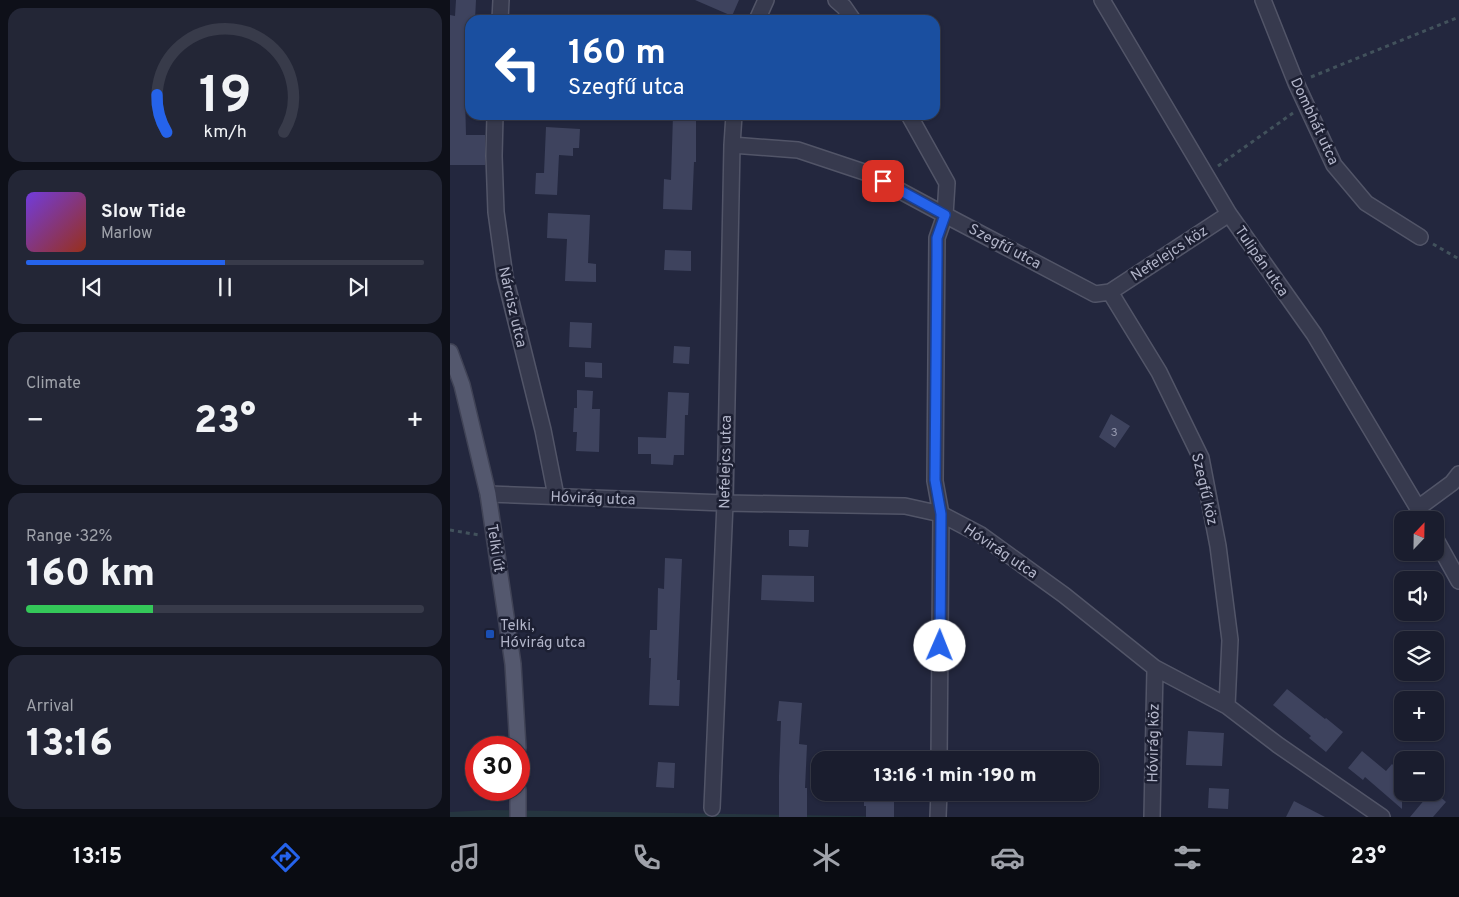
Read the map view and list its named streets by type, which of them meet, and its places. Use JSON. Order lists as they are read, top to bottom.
{
  "streets": {
    "main road": ["Telki út"],
    "street": [
      "Dombhát utca",
      "Szegfű utca",
      "Nefelejcs köz",
      "Tulipán utca",
      "Nárcisz utca",
      "Nefelejcs utca",
      "Szegfű köz",
      "Hóvirág utca",
      "Hóvirág köz"
    ]
  },
  "crossings": [
    ["Szegfű utca", "Nefelejcs köz"],
    ["Szegfű utca", "Nefelejcs utca"],
    ["Szegfű utca", "Szegfű köz"],
    ["Nefelejcs köz", "Tulipán utca"],
    ["Nefelejcs köz", "Szegfű köz"],
    ["Nárcisz utca", "Hóvirág utca"],
    ["Nefelejcs utca", "Hóvirág utca"],
    ["Szegfű köz", "Hóvirág utca"],
    ["Hóvirág utca", "Telki út"],
    ["Hóvirág utca", "Hóvirág köz"]
  ],
  "places": {
    "transit": ["Telki, Hóvirág utca"]
  },
  "house_numbers": ["3"],
  "north": "top",
  "page": {
    "turn": ["160 m", "Szegfű utca"],
    "song": ["Slow Tide", "Marlow"],
    "tile": [
      "Climate",
      ["Range · 32%", "160 km"],
      ["Arrival", "13:16"]
    ],
    "heat": ["−", "23°", "+"],
    "map_buttons": ["+", "−"],
    "limit": "30",
    "trip": "13:16 · 1 min · 190 m",
    "tabs": ["13:15", "23°"],
    "gauge": ["19", "km/h"]
  }
}
